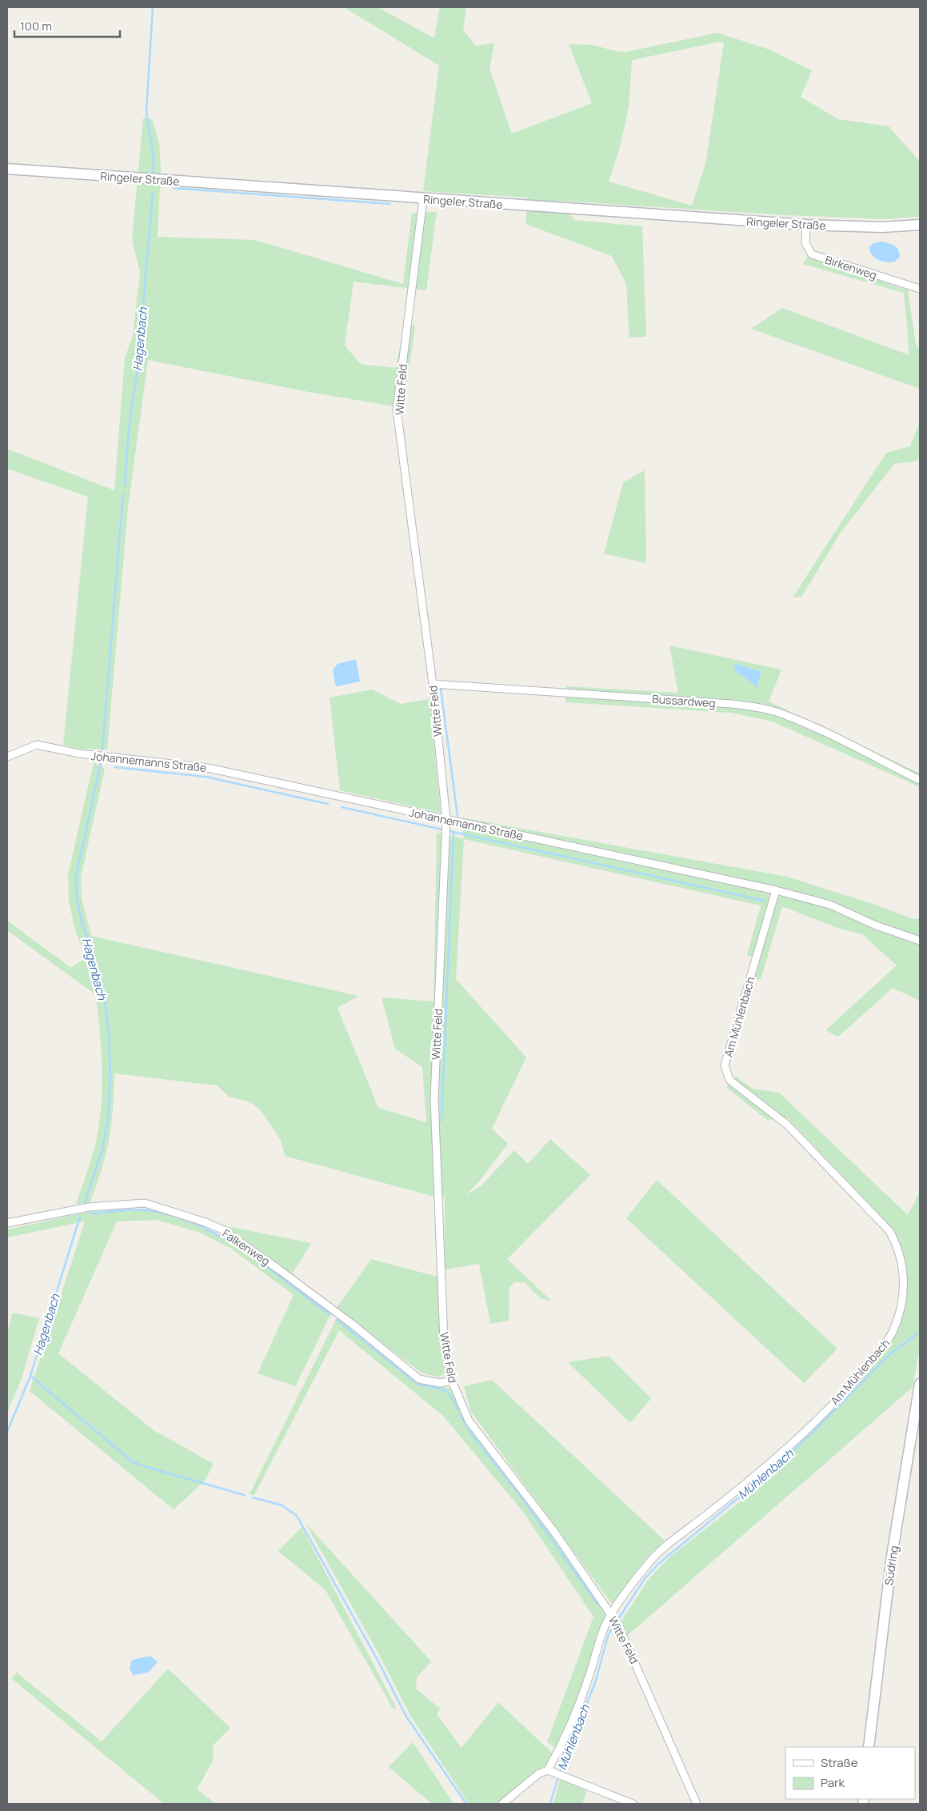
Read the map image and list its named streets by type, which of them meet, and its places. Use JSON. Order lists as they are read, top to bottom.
{
  "streets": {
    "street": [
      "Ringeler Straße",
      "Birkenweg",
      "Witte Feld",
      "Bussardweg",
      "Johannemanns Straße",
      "Am Mühlenbach",
      "Falkenweg",
      "Südring"
    ]
  },
  "crossings": [
    ["Ringeler Straße", "Birkenweg"],
    ["Ringeler Straße", "Witte Feld"],
    ["Witte Feld", "Bussardweg"],
    ["Witte Feld", "Johannemanns Straße"],
    ["Witte Feld", "Am Mühlenbach"],
    ["Witte Feld", "Falkenweg"],
    ["Johannemanns Straße", "Am Mühlenbach"]
  ],
  "water": ["Hagenbach", "Mühlenbach"],
  "legend": ["Straße", "Park"],
  "scale_bar": "100 m"
}
